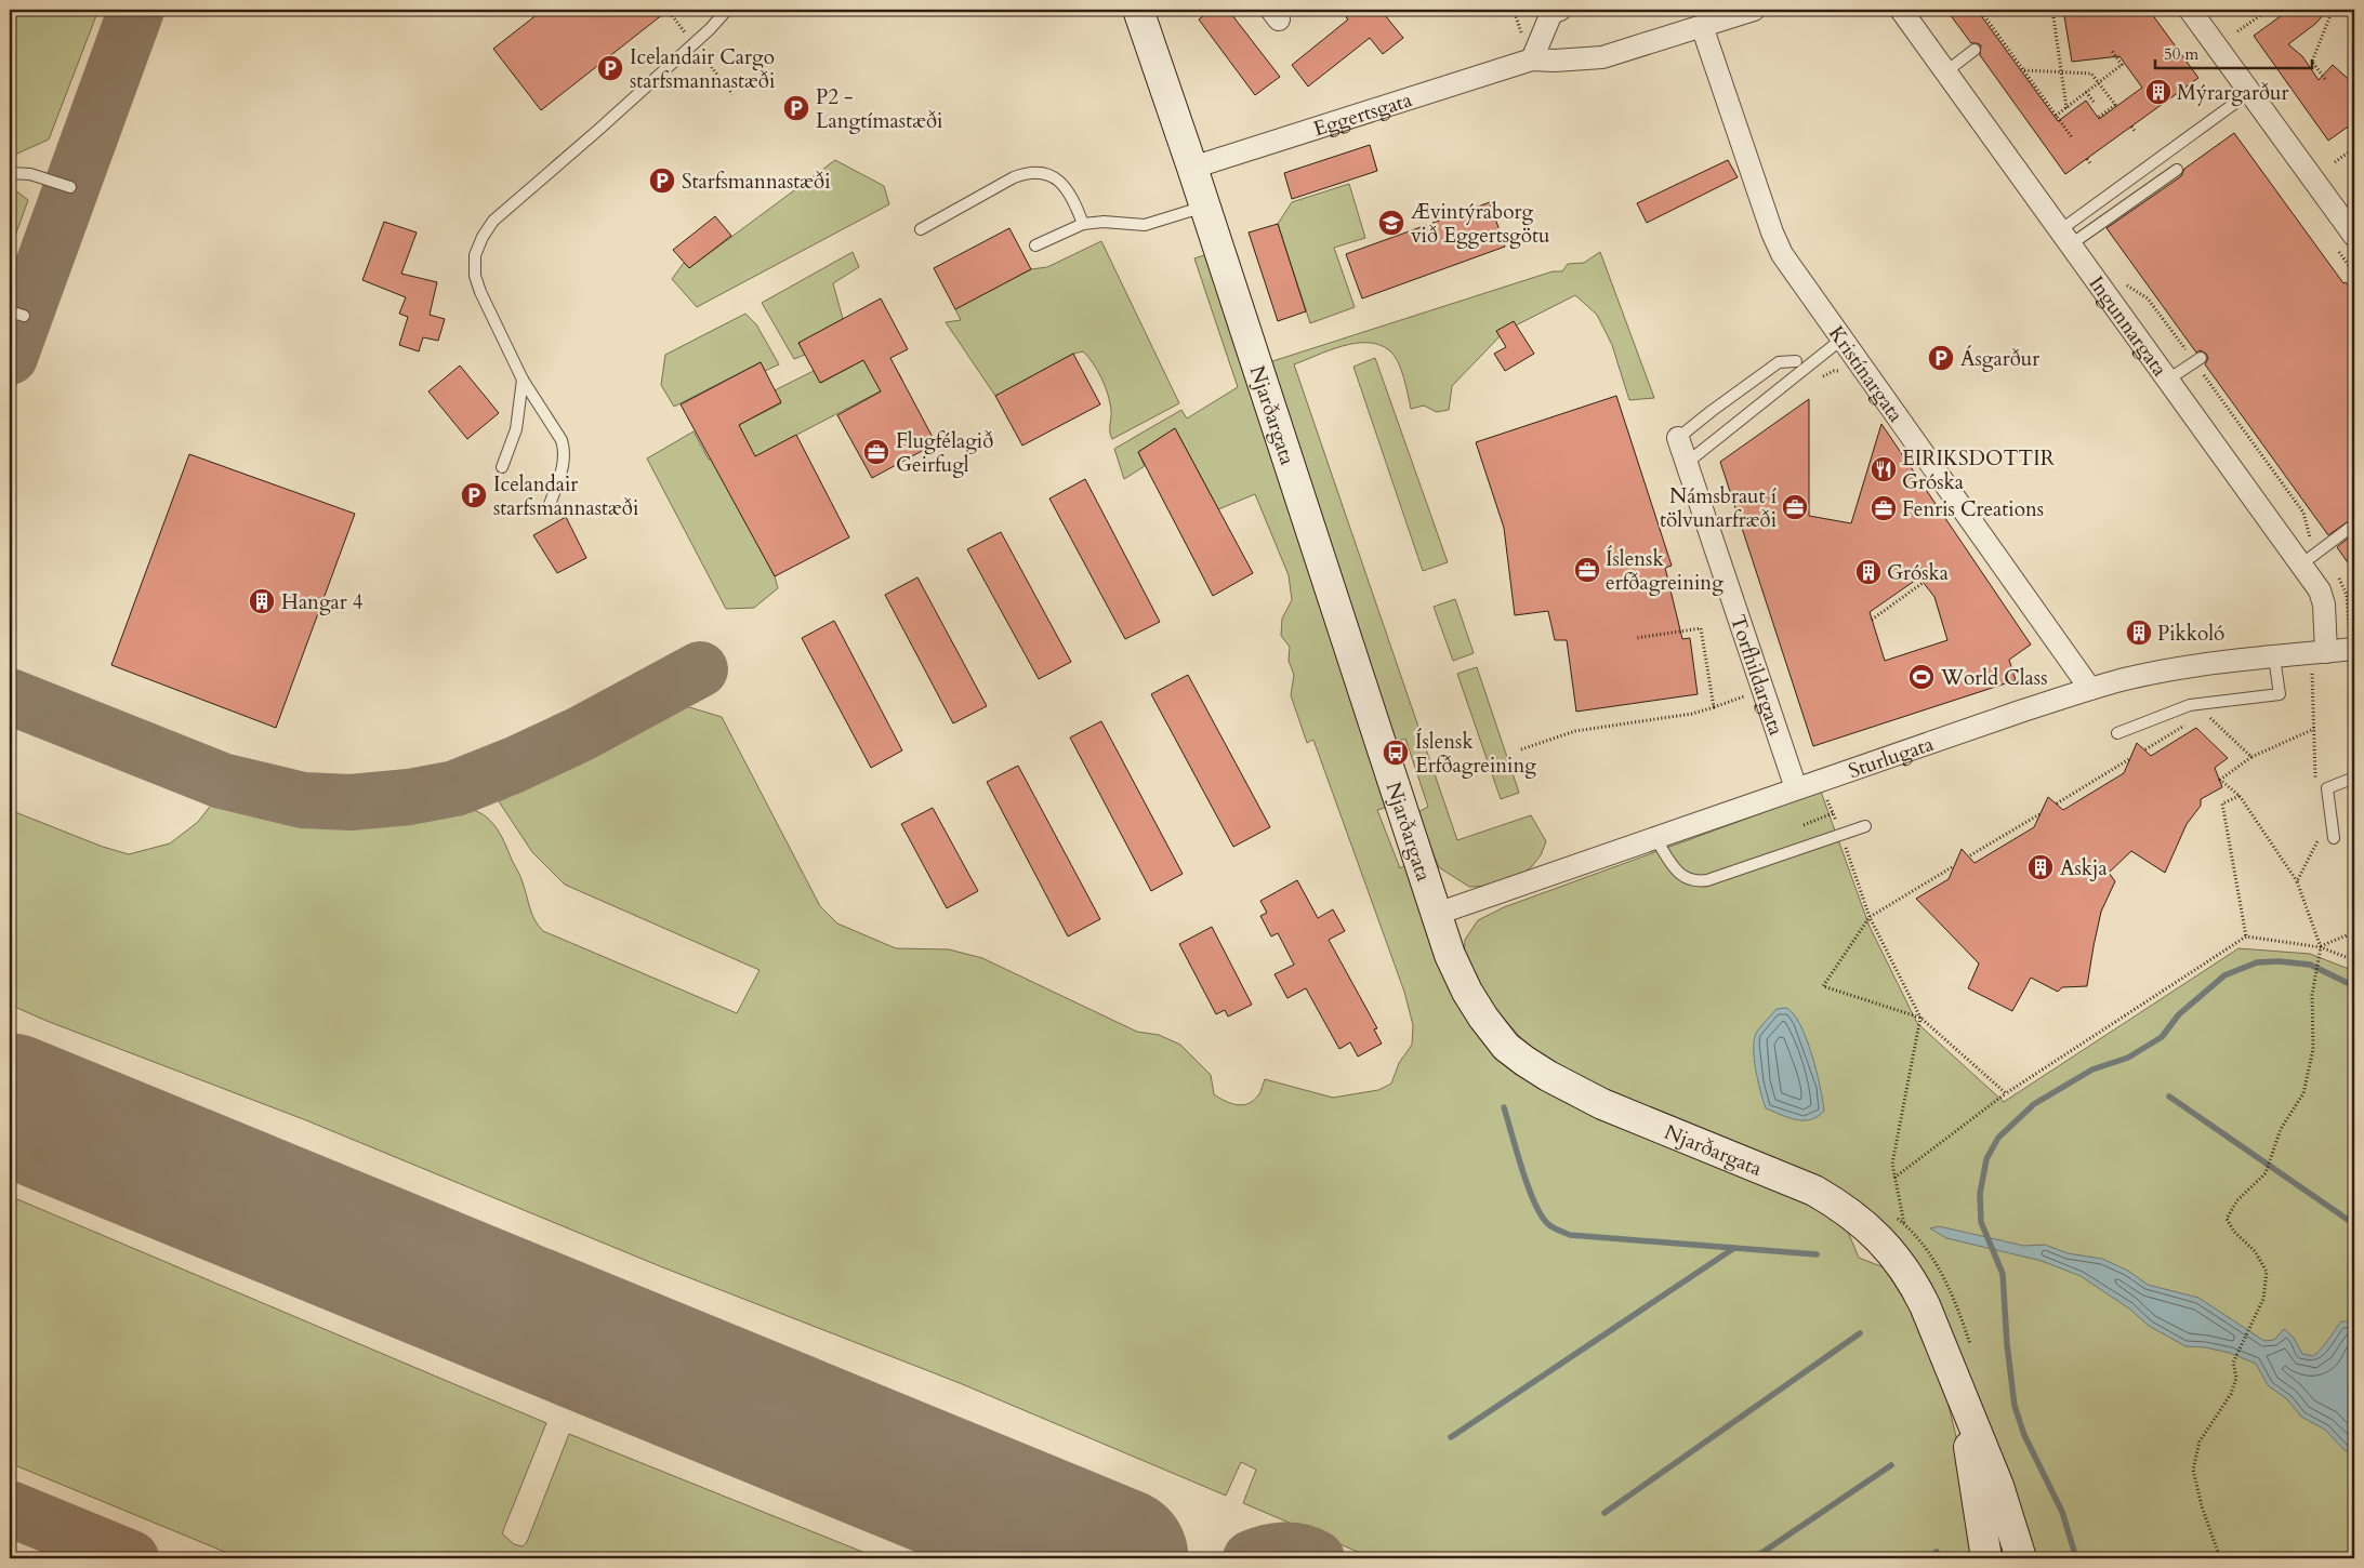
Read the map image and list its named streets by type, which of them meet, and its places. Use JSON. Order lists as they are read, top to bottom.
{
  "streets": {
    "main road": ["Njarðargata"],
    "street": [
      "Eggertsgata",
      "Ingunnargata",
      "Kristínargata",
      "Torfhildargata",
      "Sturlugata"
    ]
  },
  "crossings": [
    ["Eggertsgata", "Kristínargata"],
    ["Eggertsgata", "Njarðargata"],
    ["Ingunnargata", "Sturlugata"],
    ["Kristínargata", "Sturlugata"],
    ["Njarðargata", "Sturlugata"],
    ["Torfhildargata", "Sturlugata"]
  ],
  "places": {
    "parking": [
      "Icelandair Cargo starfsmannastæði",
      "P2 - Langtímastæði",
      "Starfsmannastæði",
      "Ásgarður",
      "Icelandair starfsmannastæði"
    ],
    "building": [
      "Mýrargarður",
      "Gróska",
      "Hangar 4",
      "Pikkoló",
      "Askja"
    ],
    "school or university": ["Ævintýraborg við Eggertsgötu"],
    "office": [
      "Flugfélagið Geirfugl",
      "Námsbraut í tölvunarfræði",
      "Fenris Creations",
      "Íslensk erfðagreining"
    ],
    "restaurant": ["EIRIKSDOTTIR Gróska"],
    "sports": ["World Class"],
    "bus stop": ["Íslensk Erfðagreining"]
  },
  "scale_bar": "50 m"
}
